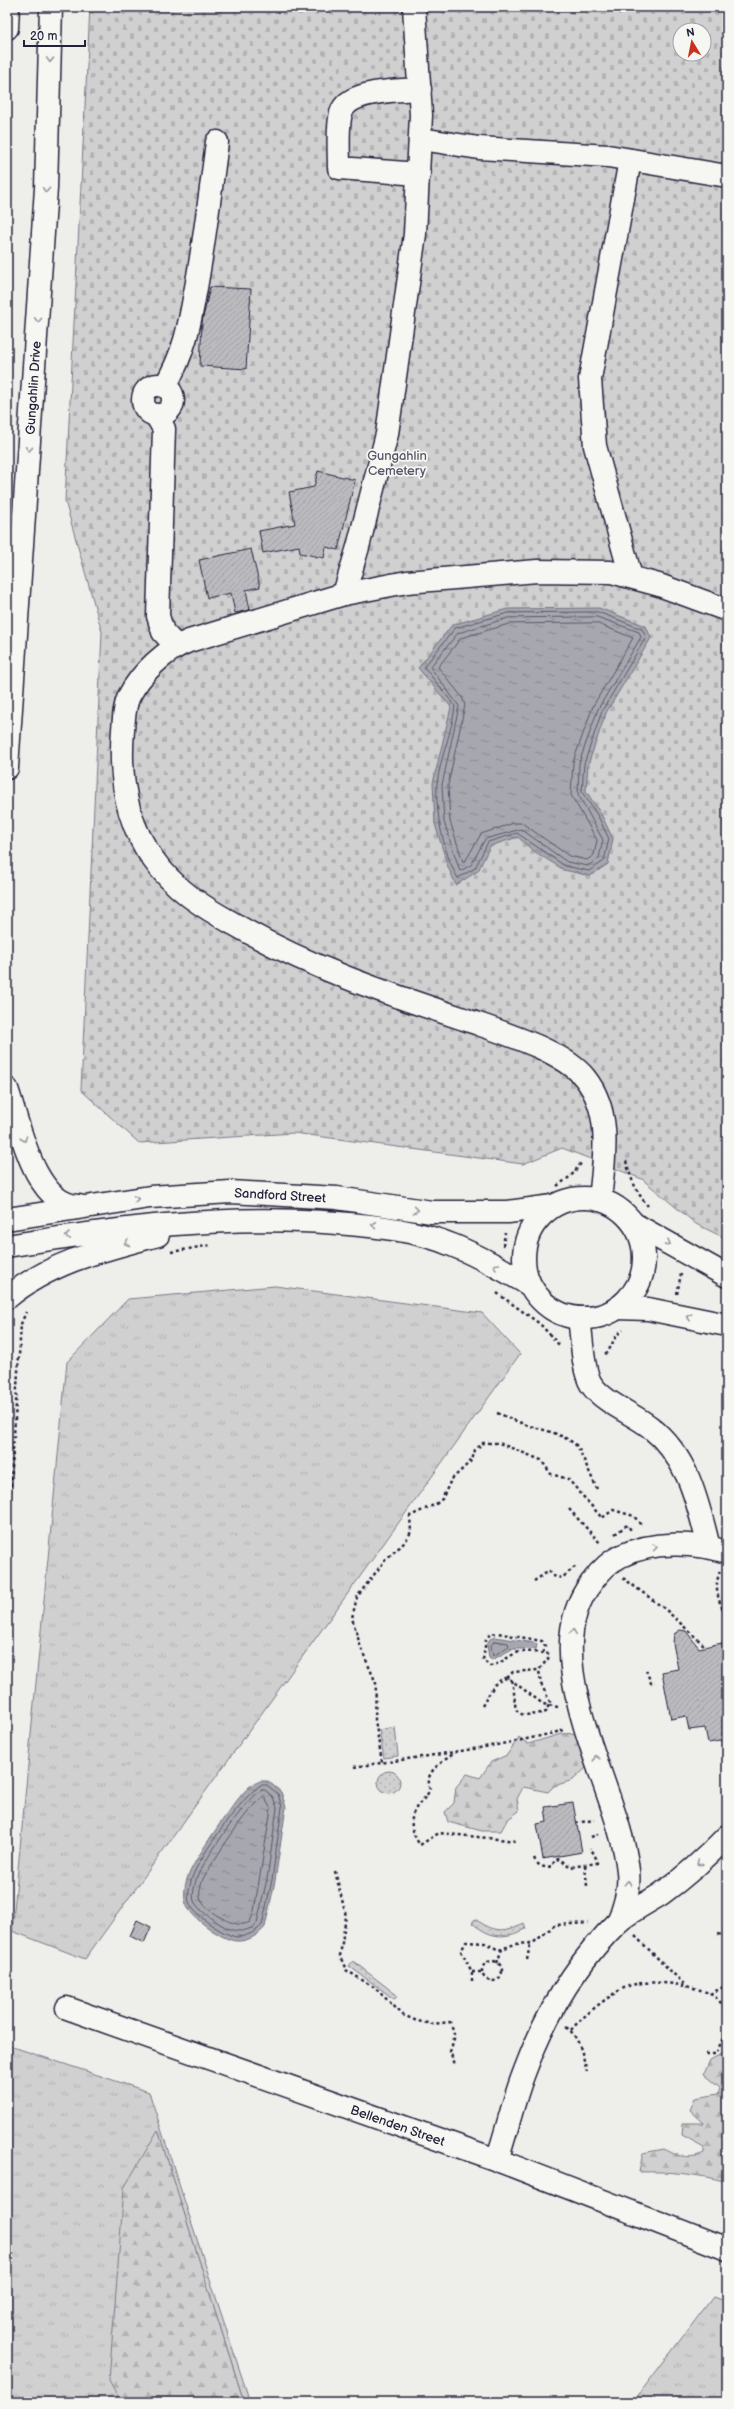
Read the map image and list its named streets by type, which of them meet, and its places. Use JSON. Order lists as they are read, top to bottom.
{
  "streets": {
    "main road": ["Gungahlin Drive", "Sandford Street", "Bellenden Street"]
  },
  "parks": ["Gungahlin Cemetery"],
  "scale_bar": "20 m",
  "north": "top"
}
